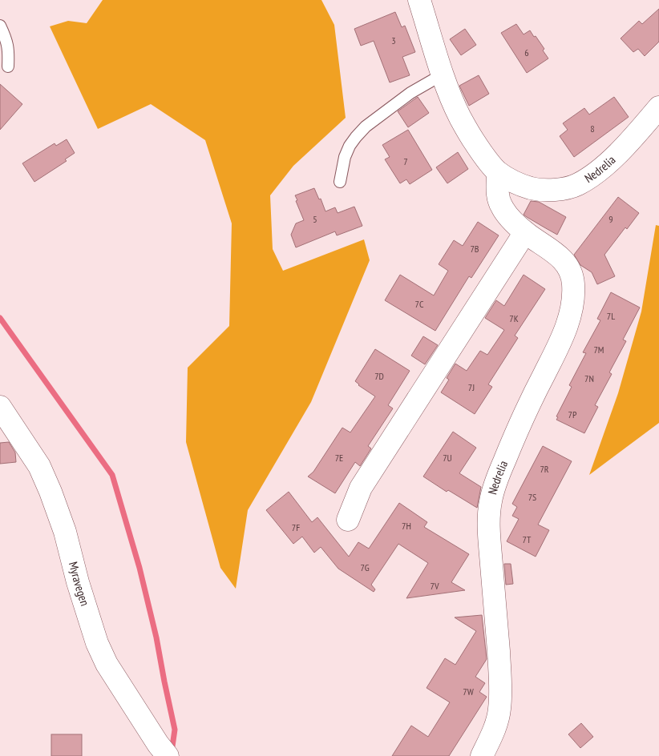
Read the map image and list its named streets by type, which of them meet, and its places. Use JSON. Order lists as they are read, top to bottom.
{
  "streets": {
    "street": ["Nedrelia", "Myravegen"]
  },
  "house_numbers": [
    "3",
    "6",
    "8",
    "7",
    "5",
    "9",
    "7B",
    "7C",
    "7L",
    "7K",
    "7M",
    "7D",
    "7N",
    "7J",
    "7P",
    "7E",
    "7U",
    "7R",
    "7S",
    "7H",
    "7F",
    "7T",
    "7G",
    "7V",
    "7W"
  ]
}
